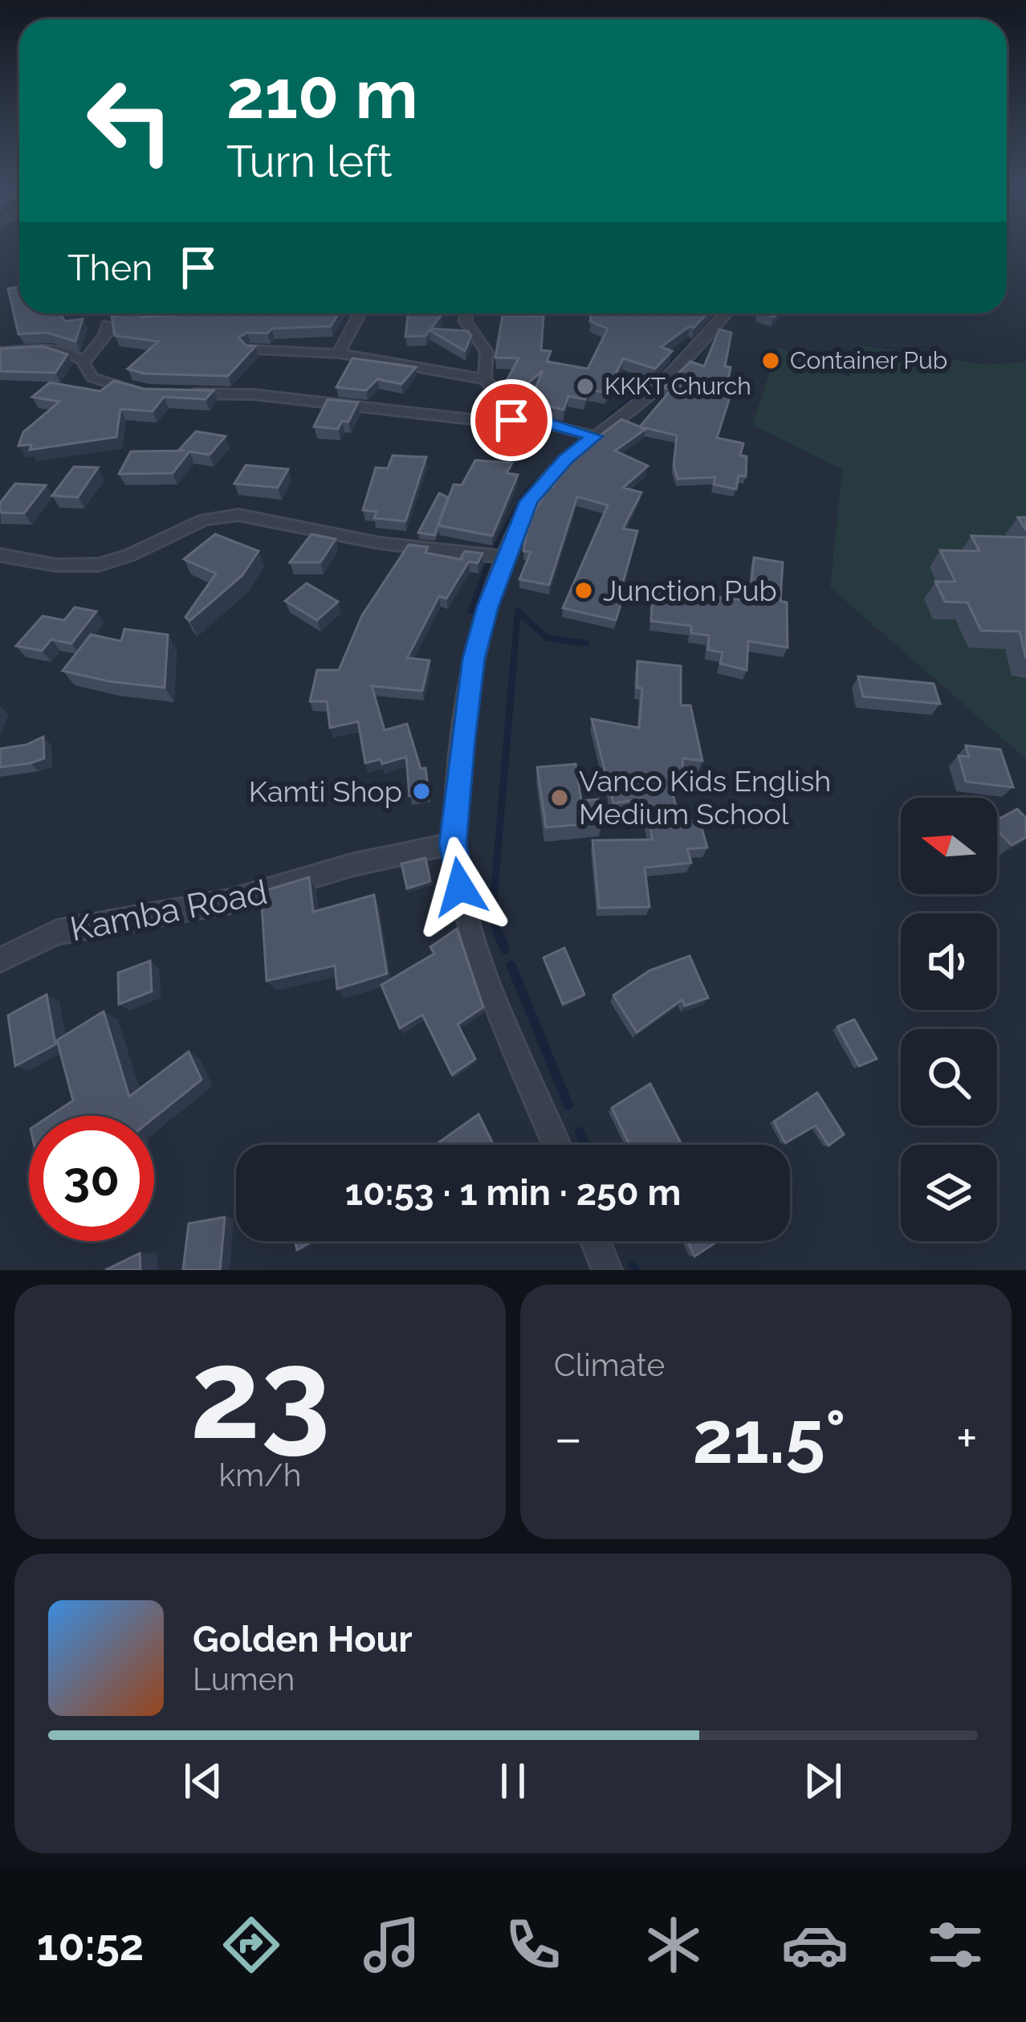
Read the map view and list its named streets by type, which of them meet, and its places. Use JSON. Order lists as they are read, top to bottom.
{
  "streets": {
    "street": ["Kamba Road"]
  },
  "places": [
    "Container Pub",
    "KKKT Church",
    "Junction Pub",
    "Kamti Shop",
    "Vanco Kids English Medium School"
  ],
  "north": "left",
  "page": {
    "turn": ["210 m", "Turn left"],
    "then": "Then",
    "limit": "30",
    "trip": "10:53 · 1 min · 250 m",
    "tile": [
      ["23", "km/h"],
      "Climate"
    ],
    "heat": ["−", "21.5°", "+"],
    "song": ["Golden Hour", "Lumen"],
    "tabs": "10:52"
  }
}
